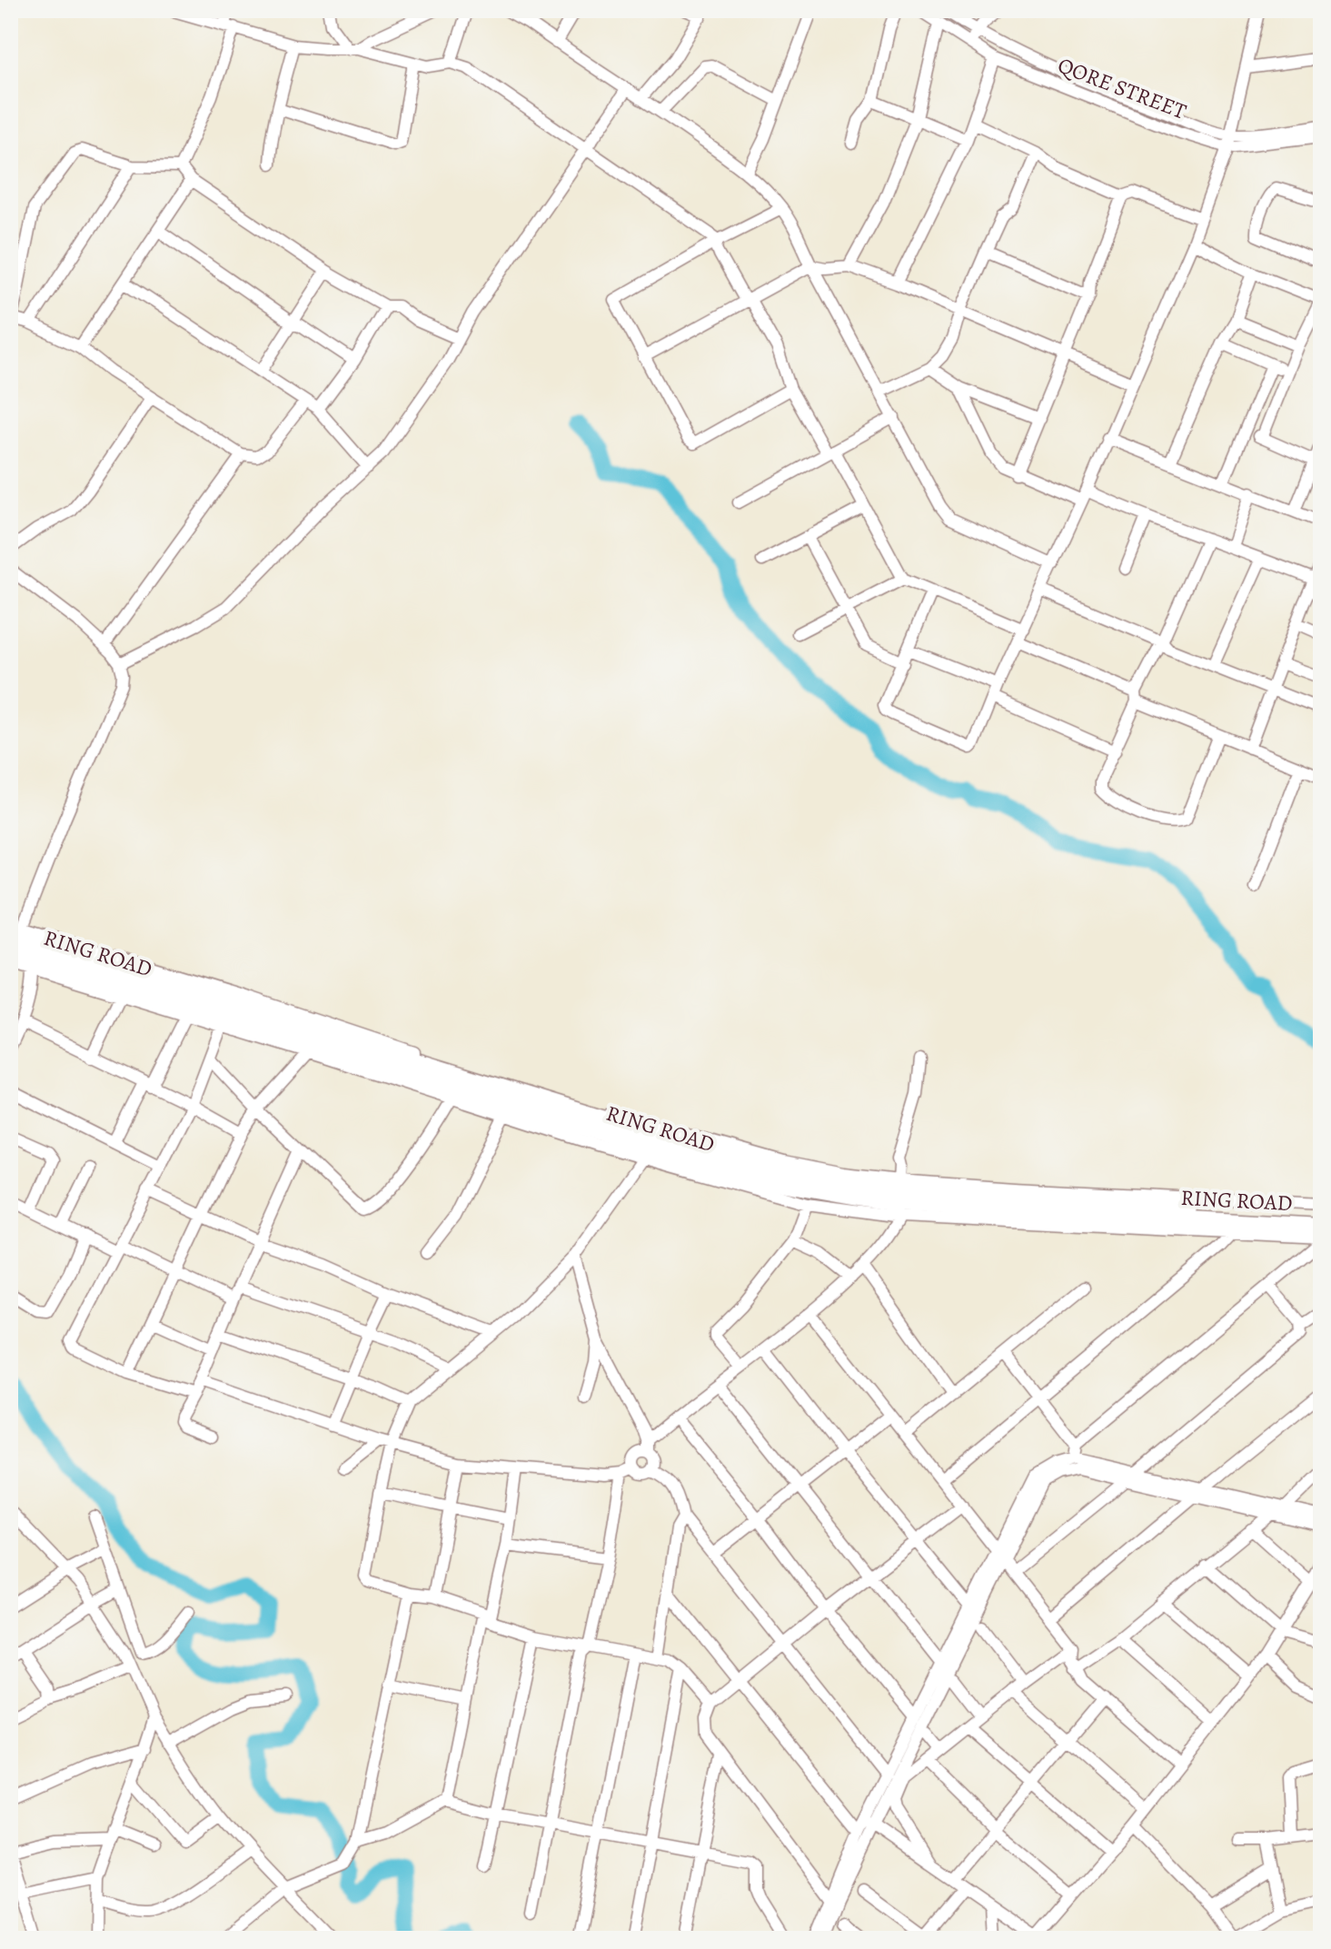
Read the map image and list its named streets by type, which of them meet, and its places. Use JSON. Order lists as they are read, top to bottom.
{
  "streets": {
    "highway": ["RING ROAD"],
    "street": ["QORE STREET"]
  }
}
